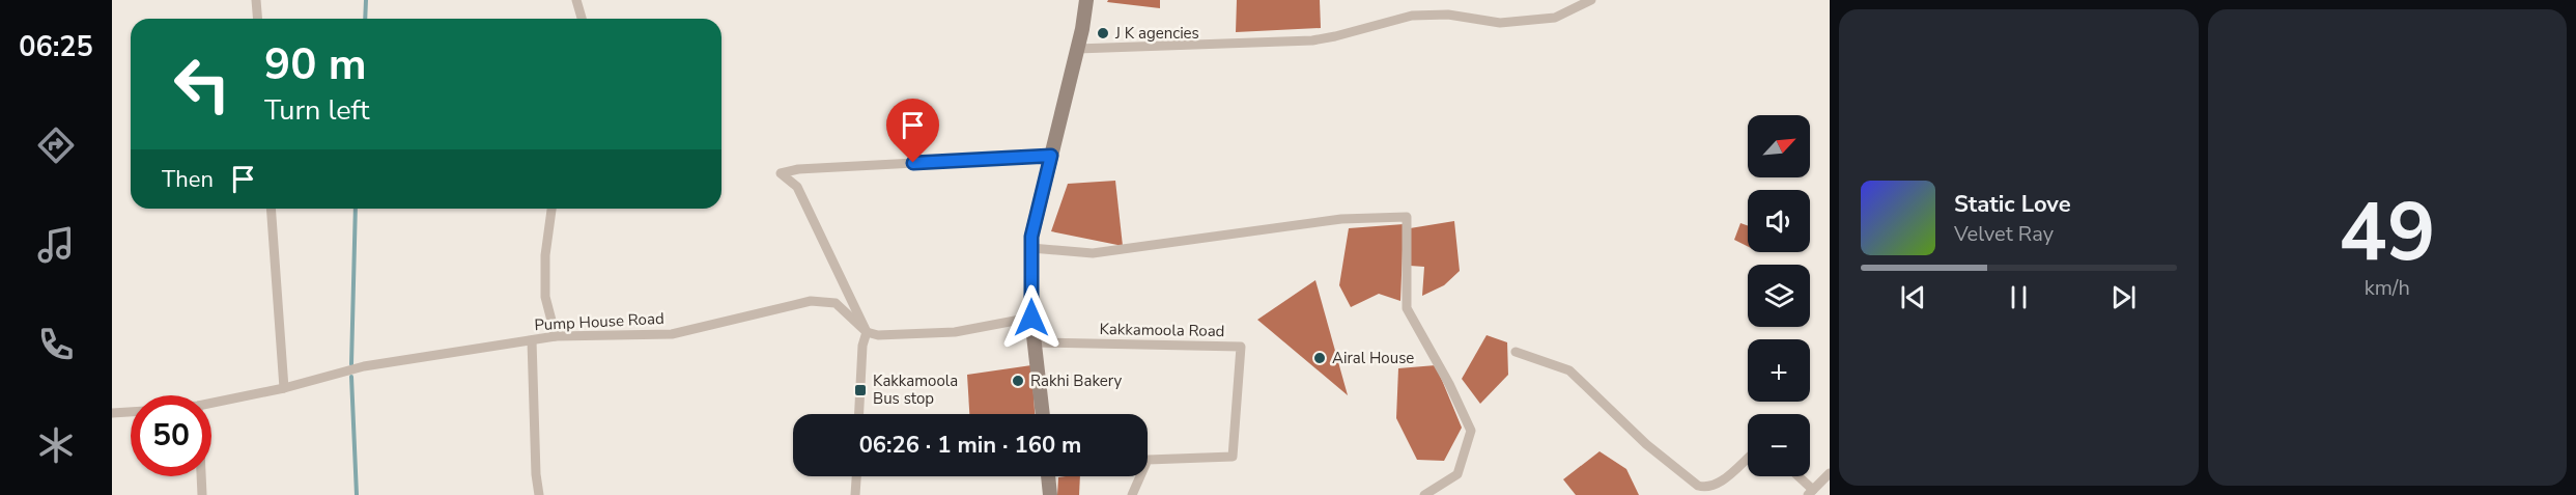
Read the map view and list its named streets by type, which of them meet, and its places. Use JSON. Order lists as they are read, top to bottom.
{
  "streets": {
    "street": ["Pump House Road", "Kakkamoola Road"]
  },
  "places": {
    "other": ["J K agencies", "Airal House", "Rakhi Bakery"],
    "transit": ["Kakkamoola Bus stop"]
  },
  "north": "top right",
  "page": {
    "tabs": "06:25",
    "tile": ["49", "km/h"],
    "turn": ["90 m", "Turn left"],
    "map_buttons": ["+", "−"],
    "then": "Then",
    "song": ["Static Love", "Velvet Ray"],
    "limit": "50",
    "trip": "06:26 · 1 min · 160 m"
  }
}
